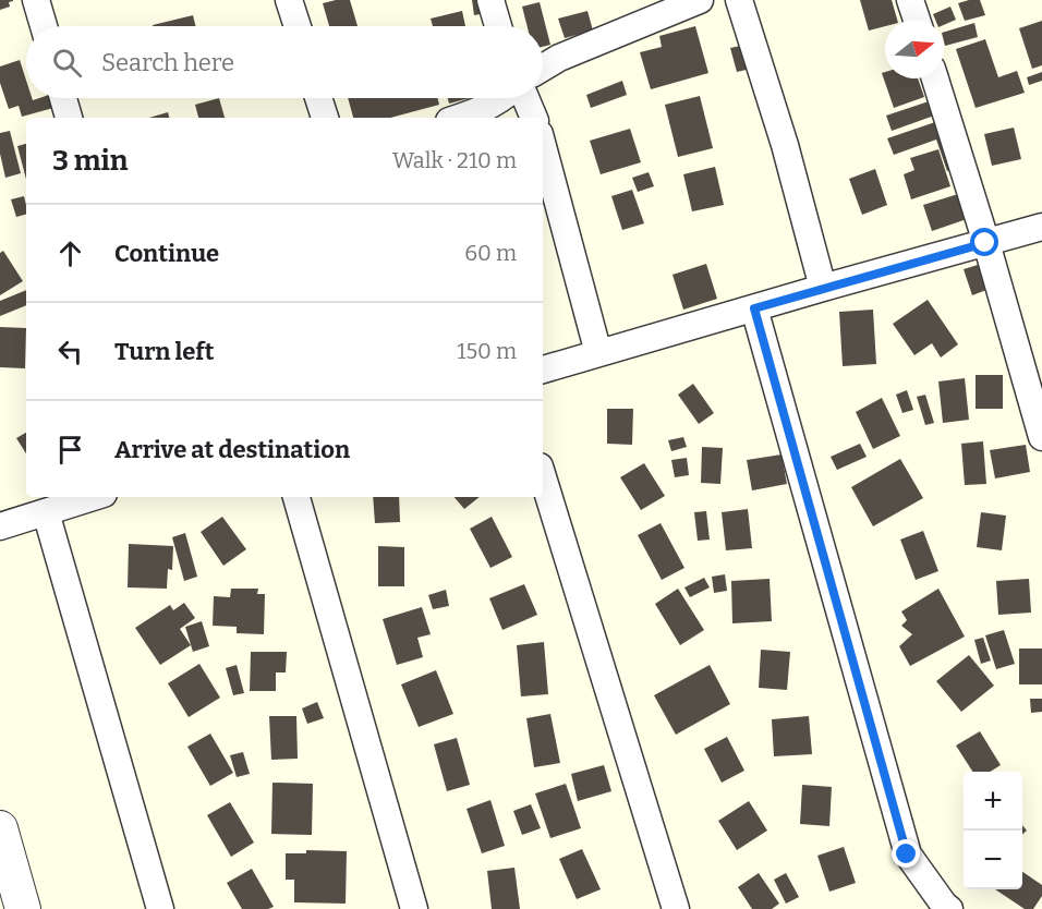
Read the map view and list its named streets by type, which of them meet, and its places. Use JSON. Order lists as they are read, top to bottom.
{
  "north": "right",
  "page": {
    "search": "Search here",
    "heading": ["3 min", "Walk · 210 m"],
    "list": [
      ["Continue", "60 m"],
      ["Turn left", "150 m"],
      "Arrive at destination"
    ],
    "map_buttons": ["+", "−"]
  }
}
